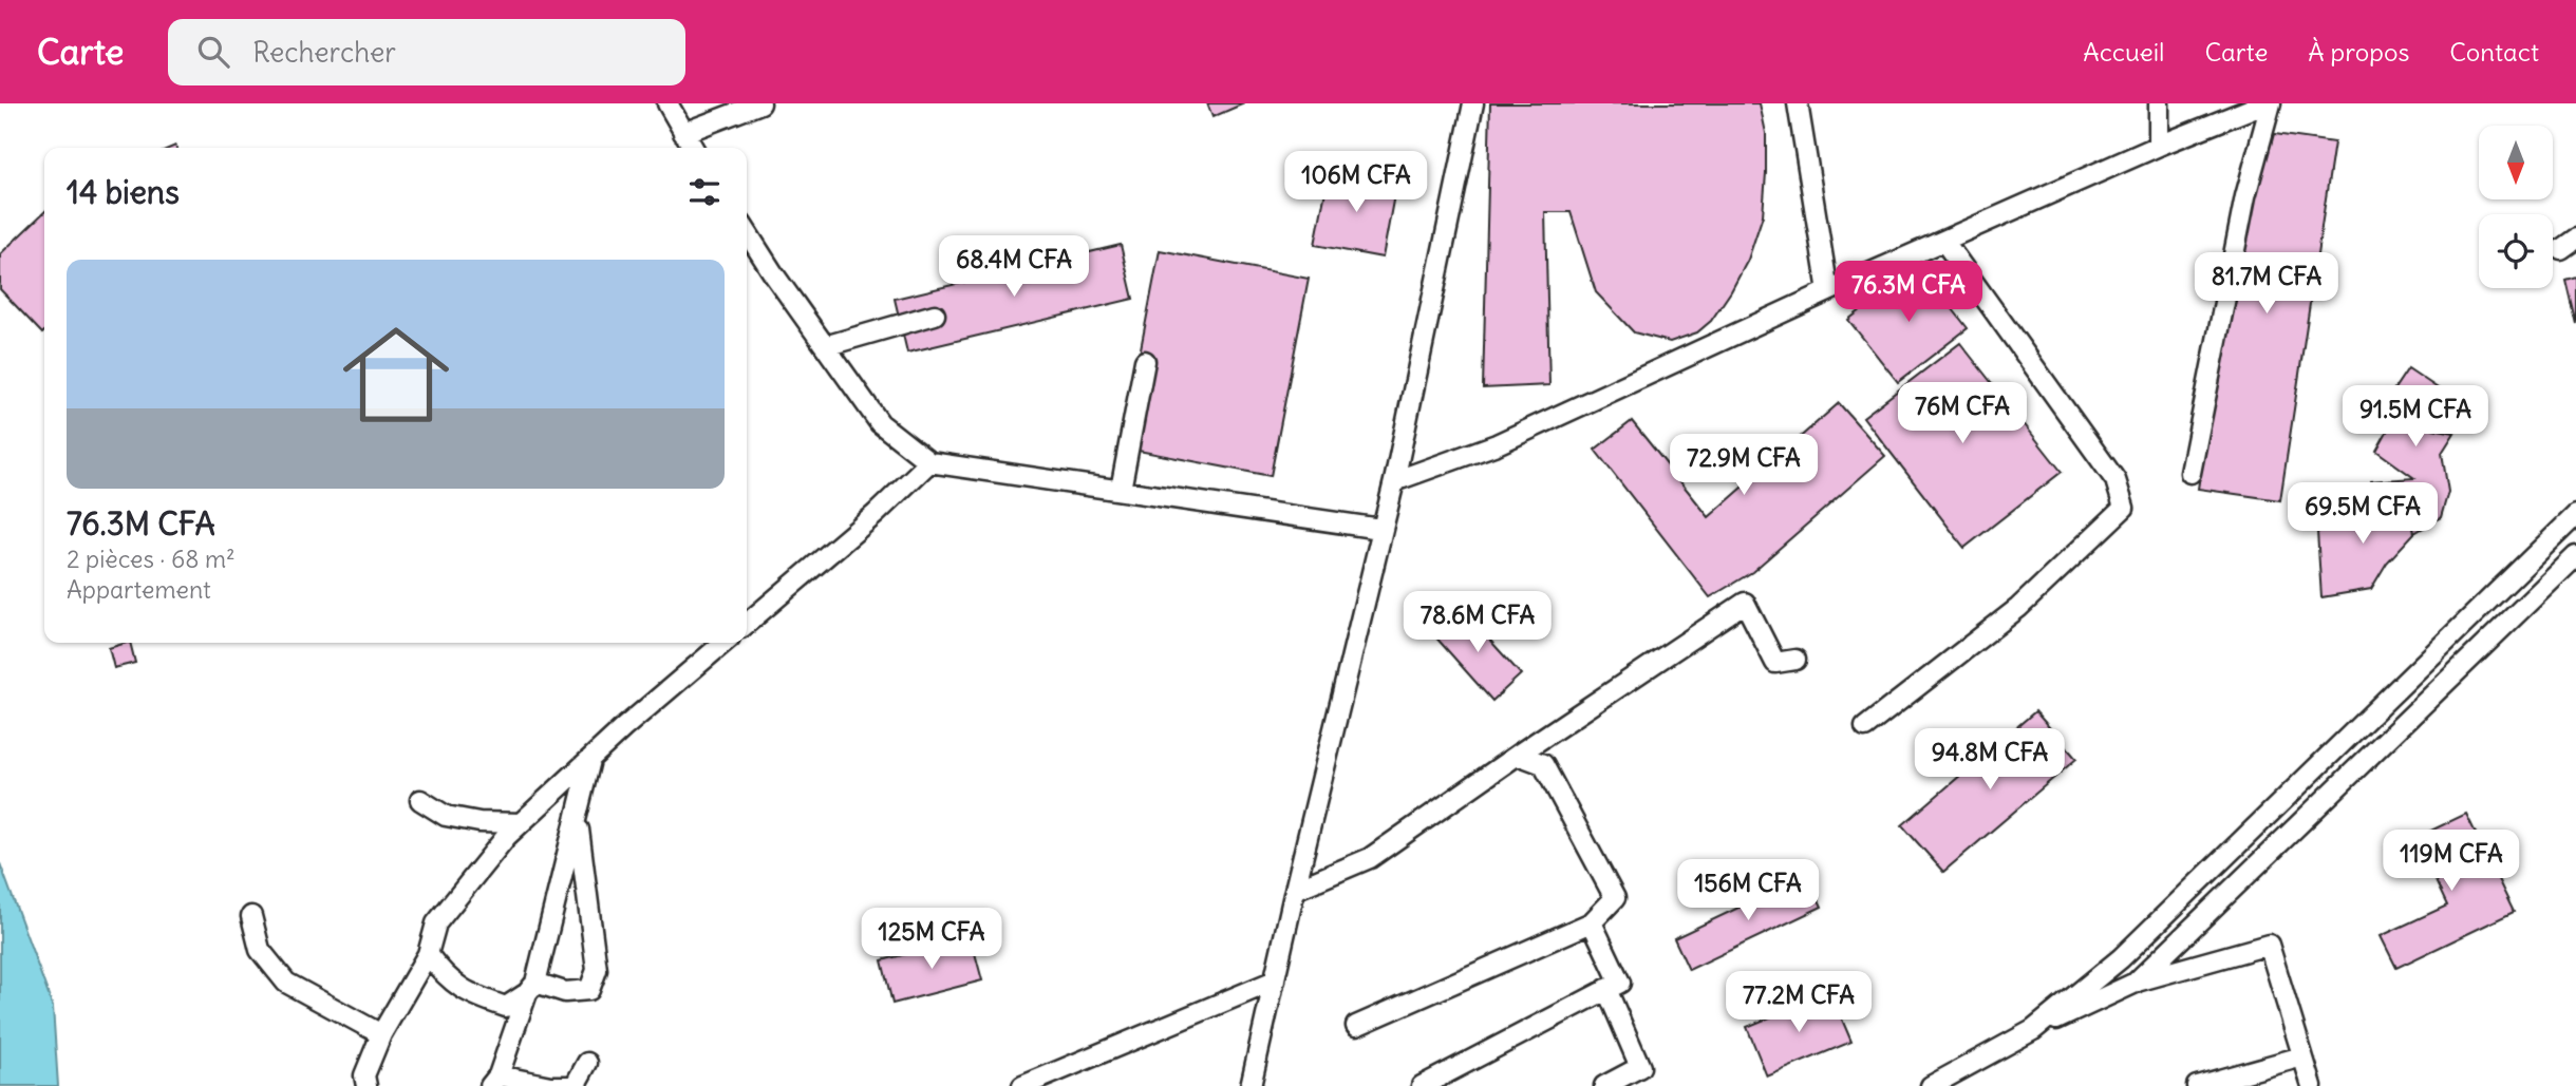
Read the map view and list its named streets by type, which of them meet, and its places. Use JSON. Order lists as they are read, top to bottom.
{
  "north": "bottom",
  "page": {
    "header": "Carte",
    "search": "Rechercher",
    "nav": [
      "Accueil",
      "Carte",
      "À propos",
      "Contact"
    ],
    "heading": "14 biens",
    "price": [
      "106M CFA",
      "68.4M CFA",
      "81.7M CFA",
      "76.3M CFA",
      "76M CFA",
      "91.5M CFA",
      "72.9M CFA",
      "69.5M CFA",
      "78.6M CFA",
      "94.8M CFA",
      "119M CFA",
      "156M CFA",
      "125M CFA",
      "77.2M CFA"
    ],
    "list": [
      {
        "name": "76.3M CFA",
        "note": "2 pièces · 68 m² · Appartement"
      }
    ]
  }
}
